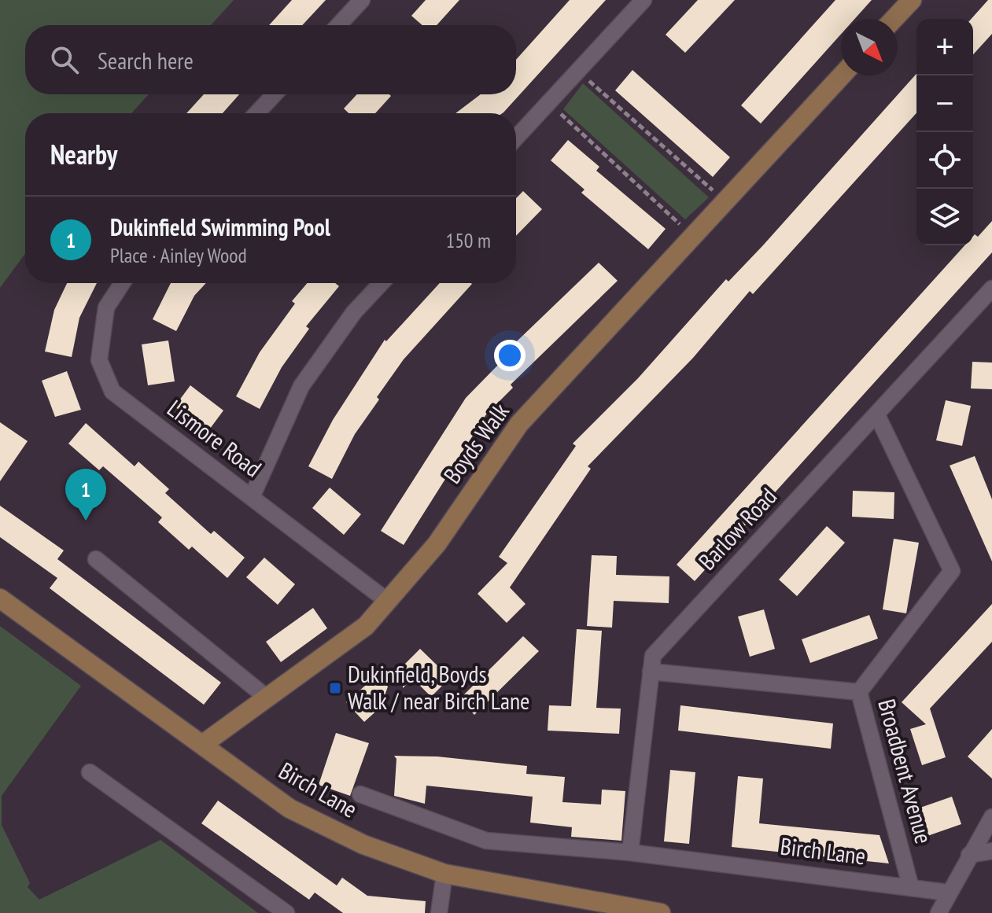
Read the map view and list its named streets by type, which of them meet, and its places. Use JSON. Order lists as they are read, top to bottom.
{
  "streets": {
    "street": [
      "Lismore Road",
      "Boyds Walk",
      "Barlow Road",
      "Broadbent Avenue",
      "Birch Lane"
    ]
  },
  "crossings": [
    ["Lismore Road", "Boyds Walk"],
    ["Boyds Walk", "Birch Lane"],
    ["Barlow Road", "Broadbent Avenue"],
    ["Barlow Road", "Birch Lane"],
    ["Broadbent Avenue", "Birch Lane"]
  ],
  "places": {
    "transit": ["Dukinfield, Boyds Walk / near Birch Lane"]
  },
  "north": "bottom right",
  "page": {
    "map_buttons": ["+", "−"],
    "search": "Search here",
    "heading": "Nearby",
    "list": [
      {
        "mark": "1",
        "name": "Dukinfield Swimming Pool",
        "note": "Place · Ainley Wood",
        "value": "150 m"
      }
    ],
    "pins": "1"
  }
}
